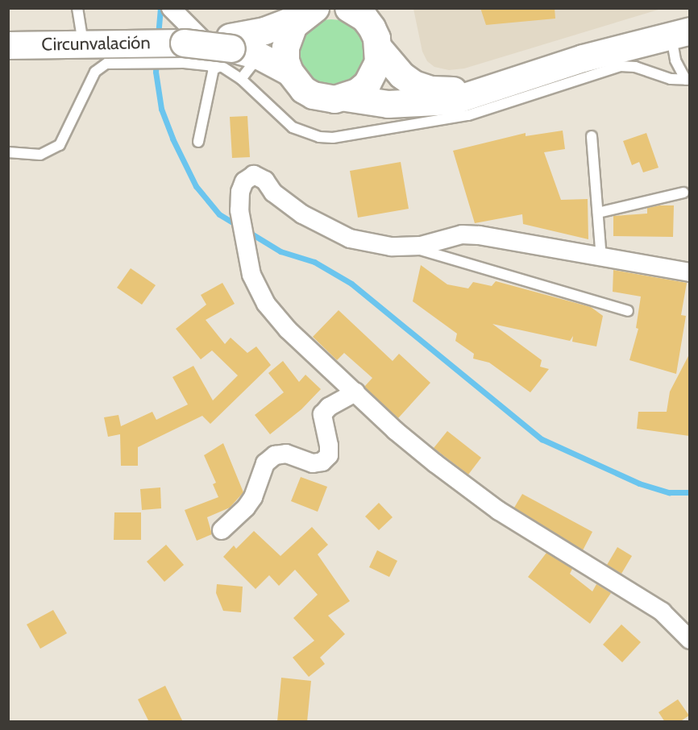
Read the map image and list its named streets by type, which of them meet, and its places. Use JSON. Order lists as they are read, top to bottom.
{
  "streets": {
    "main road": ["Circunvalación"]
  }
}
